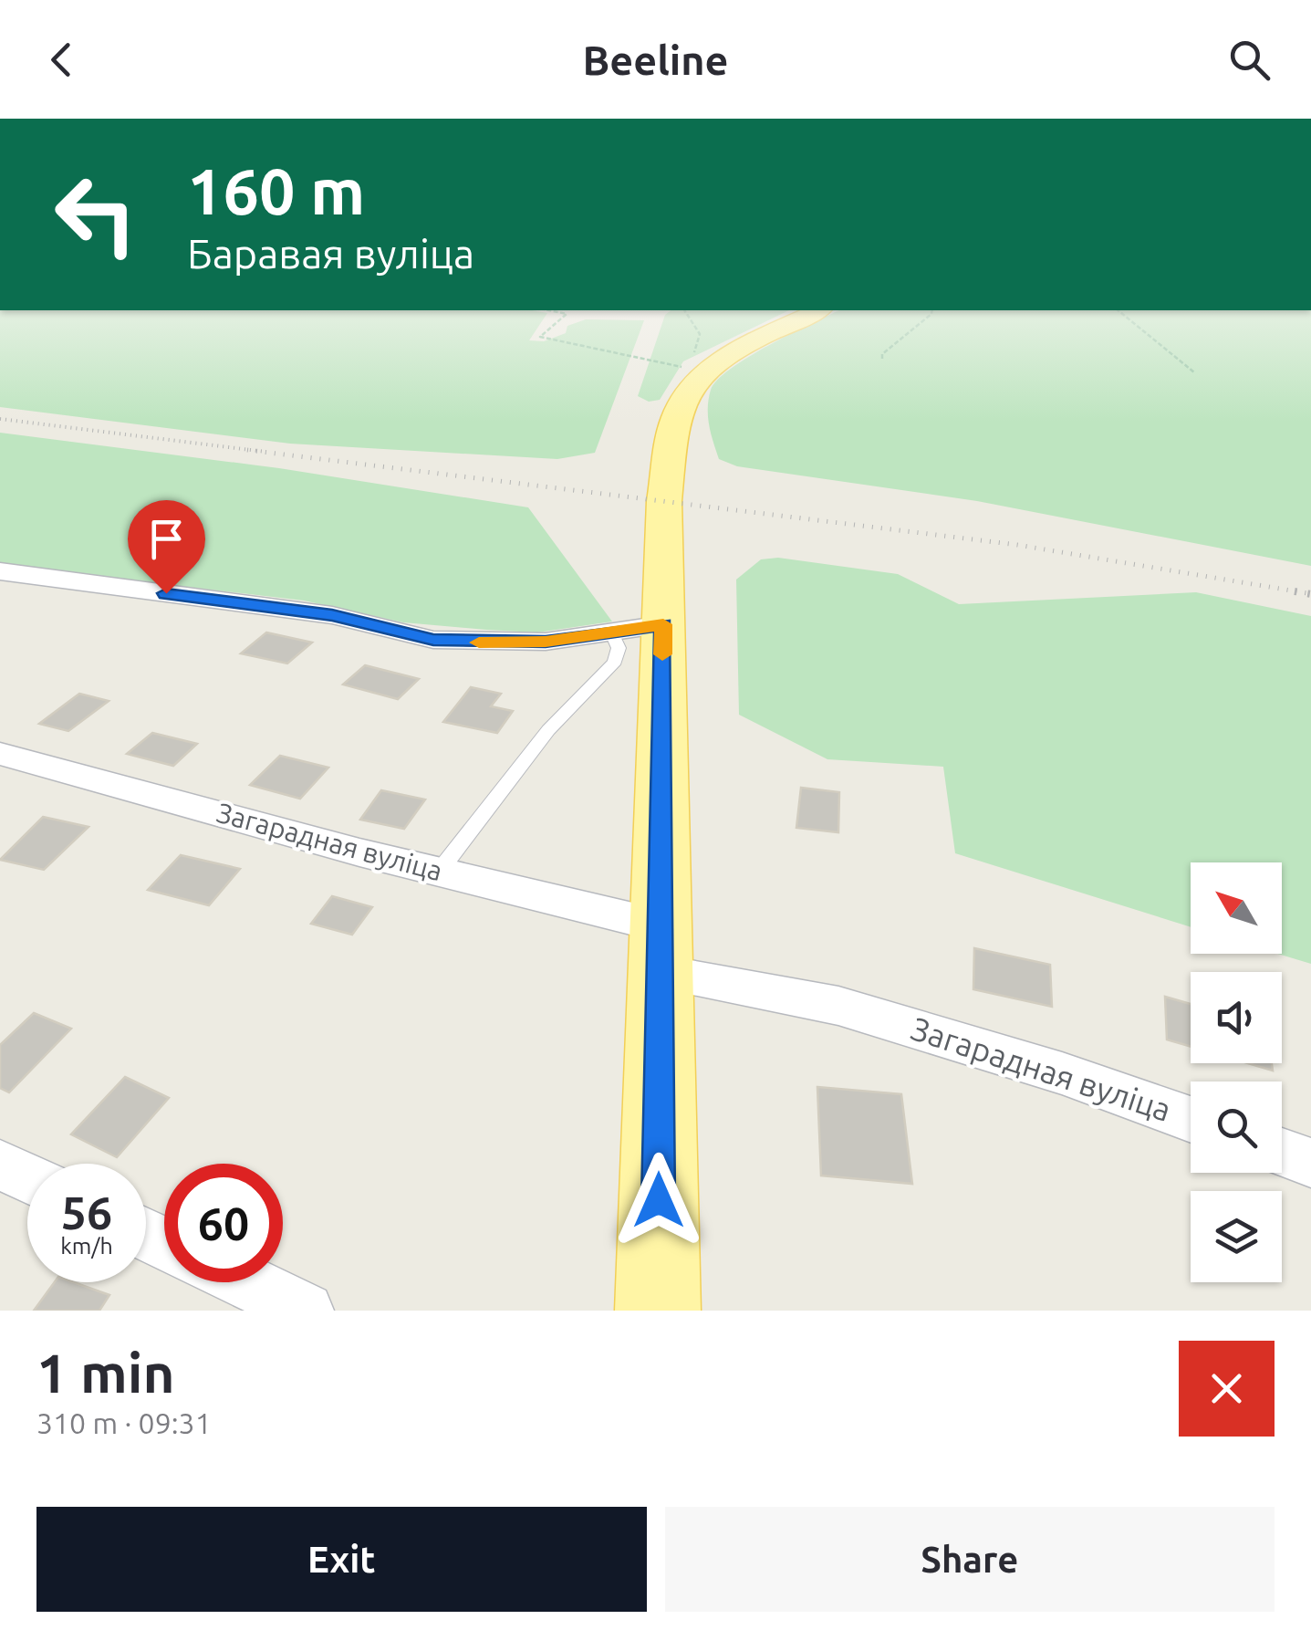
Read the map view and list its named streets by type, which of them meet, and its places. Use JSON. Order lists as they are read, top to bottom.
{
  "streets": {
    "street": ["Загарадная вуліца"]
  },
  "north": "top left",
  "page": {
    "header": "Beeline",
    "turn": ["160 m", "Баравая вуліца"],
    "speed": "56 km/h",
    "limit": "60",
    "heading": ["1 min", "310 m · 09:31"],
    "buttons": ["Exit", "Share"]
  }
}
